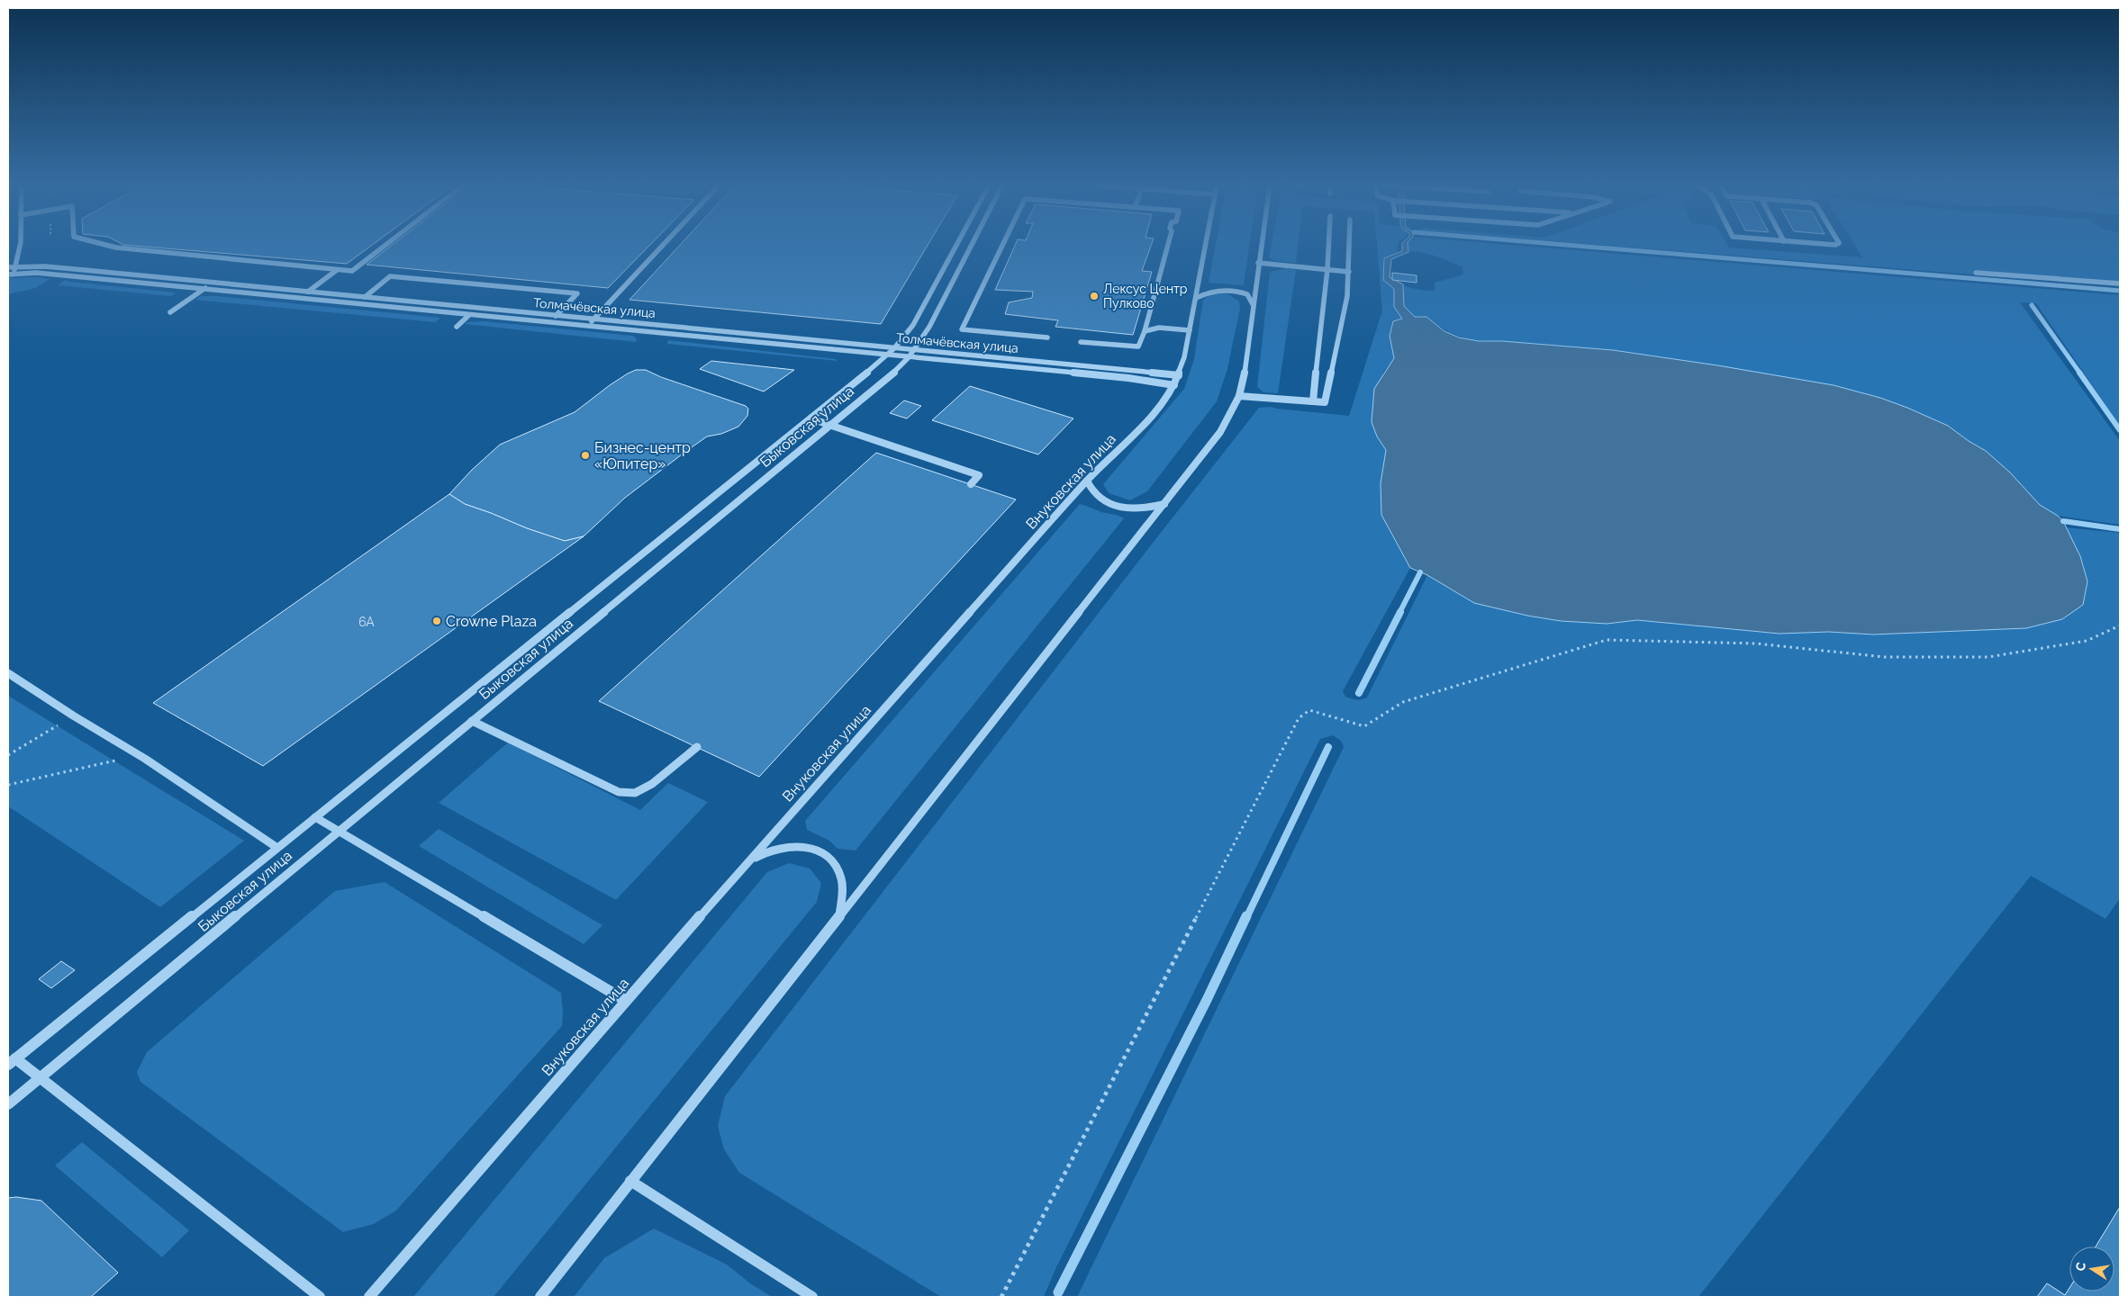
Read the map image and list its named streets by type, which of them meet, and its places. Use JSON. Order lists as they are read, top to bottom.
{
  "streets": {
    "street": ["Толмачёвская улица", "Быковская улица", "Внуковская улица"]
  },
  "crossings": [
    ["Толмачёвская улица", "Быковская улица"],
    ["Толмачёвская улица", "Внуковская улица"]
  ],
  "places": ["Лексус Центр Пулково", "Бизнес-центр «Юпитер»", "Crowne Plaza"],
  "house_numbers": ["6А"],
  "north": "left"
}
